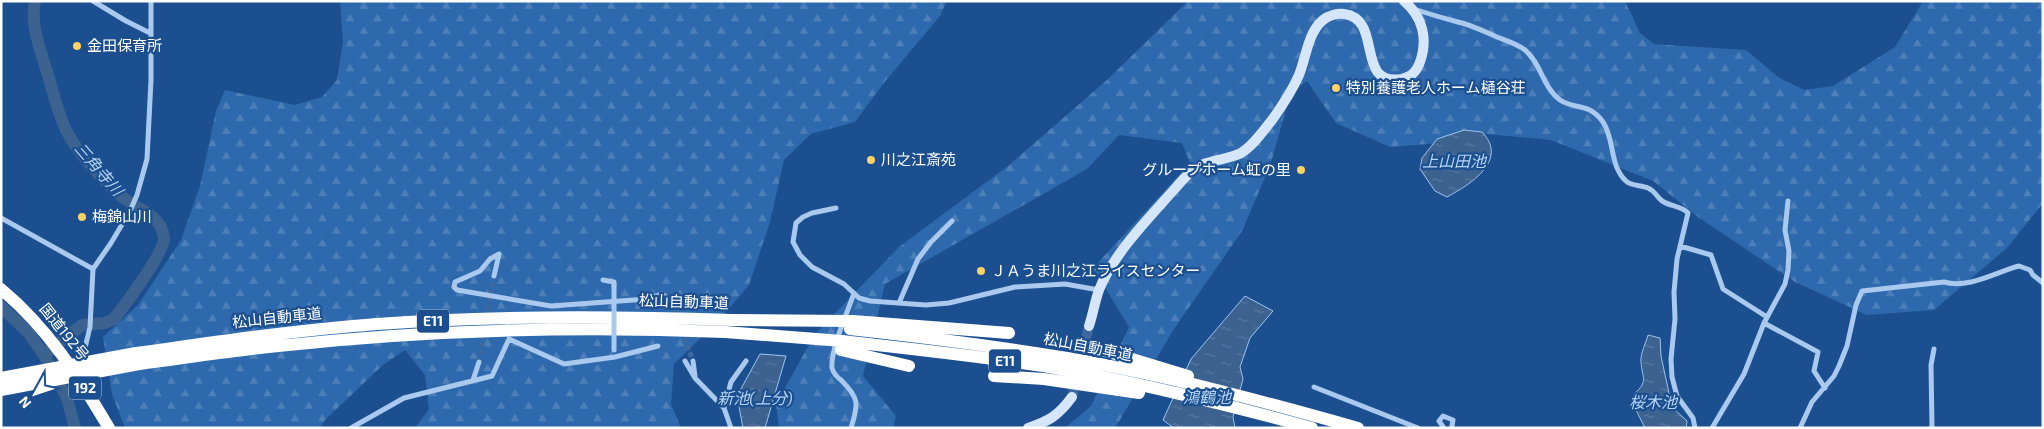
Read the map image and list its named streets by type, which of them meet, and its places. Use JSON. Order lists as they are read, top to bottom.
{
  "streets": {
    "highway": [
      "松山自動車道",
      "E11",
      "国道192号",
      "192"
    ]
  },
  "water": [
    "上山田池",
    "三角寺川",
    "鴻鶴池",
    "新池(上分)",
    "桜木池"
  ],
  "places": [
    "金田保育所",
    "特別養護老人ホーム樋谷荘",
    "川之江斎苑",
    "グループホーム虹の里",
    "梅錦山川",
    "ＪＡうま川之江ライスセンター"
  ],
  "north": "bottom left"
}
